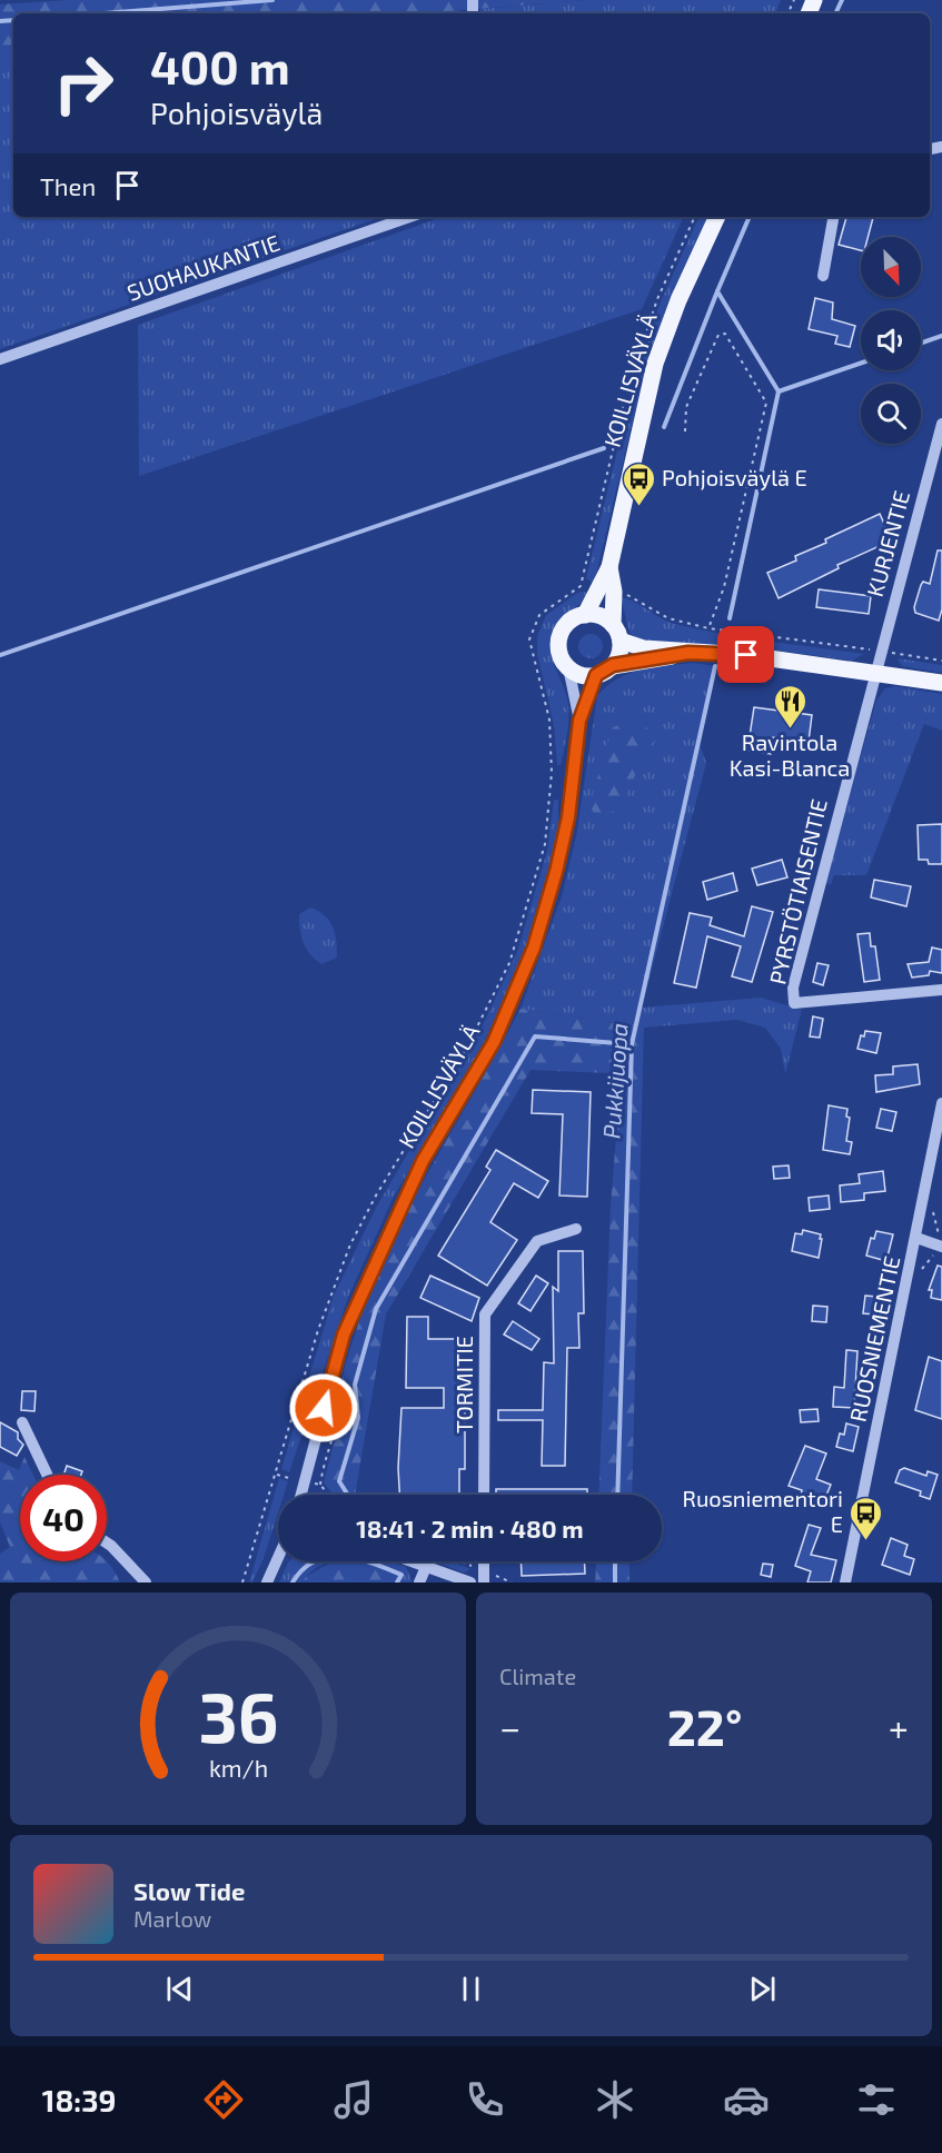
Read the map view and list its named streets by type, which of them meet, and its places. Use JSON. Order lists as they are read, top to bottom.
{
  "streets": {
    "main road": ["KOILLISVÄYLÄ"],
    "street": [
      "SUOHAUKANTIE",
      "KURJENTIE",
      "PYRSTÖTIAISENTIE",
      "RUOSNIEMENTIE",
      "TORMITIE"
    ]
  },
  "crossings": [
    ["KURJENTIE", "PYRSTÖTIAISENTIE"]
  ],
  "water": ["Pukkijuopa"],
  "places": {
    "bus stop": ["Pohjoisväylä E", "Ruosniementori E"],
    "restaurant": ["Ravintola Kasi-Blanca"]
  },
  "north": "bottom right",
  "page": {
    "turn": ["400 m", "Pohjoisväylä"],
    "then": "Then",
    "limit": "40",
    "trip": "18:41 · 2 min · 480 m",
    "tile": "Climate",
    "heat": ["−", "22°", "+"],
    "song": ["Slow Tide", "Marlow"],
    "tabs": "18:39",
    "gauge": ["36", "km/h"]
  }
}
